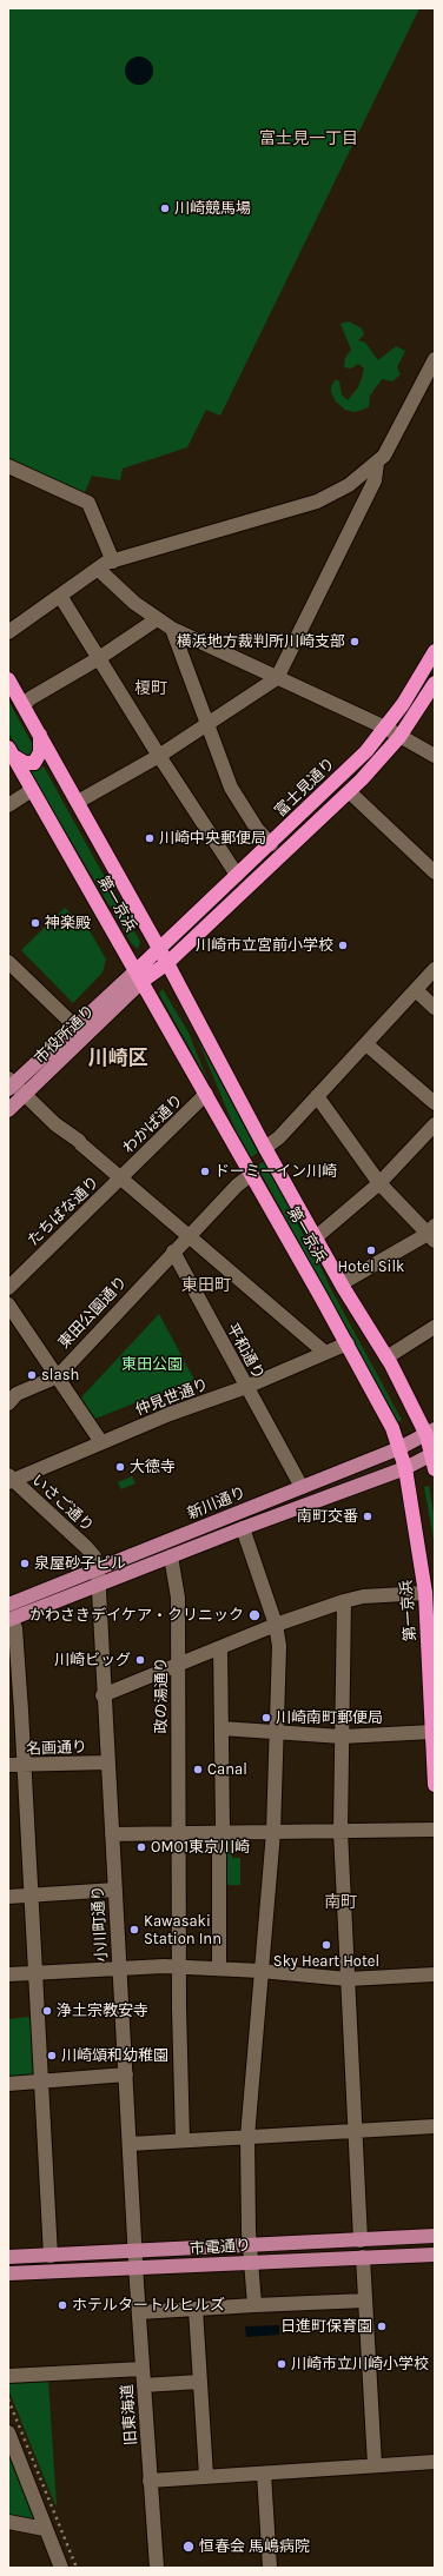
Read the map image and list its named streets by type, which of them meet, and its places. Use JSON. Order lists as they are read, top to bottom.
{
  "streets": {
    "highway": ["富士見通り", "第一京浜"],
    "main road": ["市役所通り", "新川通り", "市電通り"],
    "street": [
      "わかば通り",
      "たちばな通り",
      "東田公園通り",
      "平和通り",
      "仲見世通り",
      "いさご通り",
      "政の湯通り",
      "名画通り",
      "小川町通り",
      "旧東海道"
    ]
  },
  "crossings": [
    ["富士見通り", "第一京浜"],
    ["富士見通り", "市役所通り"],
    ["第一京浜", "市役所通り"],
    ["第一京浜", "わかば通り"],
    ["第一京浜", "仲見世通り"],
    ["第一京浜", "新川通り"],
    ["わかば通り", "たちばな通り"],
    ["東田公園通り", "平和通り"],
    ["平和通り", "仲見世通り"],
    ["平和通り", "新川通り"],
    ["仲見世通り", "いさご通り"],
    ["いさご通り", "新川通り"],
    ["いさご通り", "小川町通り"],
    ["新川通り", "小川町通り"],
    ["名画通り", "小川町通り"],
    ["小川町通り", "市電通り"],
    ["小川町通り", "旧東海道"],
    ["市電通り", "旧東海道"]
  ],
  "districts": [
    "富士見一丁目",
    "榎町",
    "川崎区",
    "東田町",
    "南町"
  ],
  "parks": ["東田公園"],
  "places": [
    "川崎競馬場",
    "横浜地方裁判所川崎支部",
    "川崎中央郵便局",
    "神楽殿",
    "川崎市立宮前小学校",
    "ドーミーイン川崎",
    "Hotel Silk",
    "slash",
    "大徳寺",
    "南町交番",
    "泉屋砂子ビル",
    "かわさきデイケア・クリニック",
    "川崎ビッグ",
    "川崎南町郵便局",
    "Canal",
    "OMO1東京川崎",
    "Kawasaki Station Inn",
    "Sky Heart Hotel",
    "浄土宗教安寺",
    "川崎頌和幼稚園",
    "ホテルタートルヒルズ",
    "日進町保育園",
    "川崎市立川崎小学校",
    "恒春会 馬嶋病院"
  ]
}
